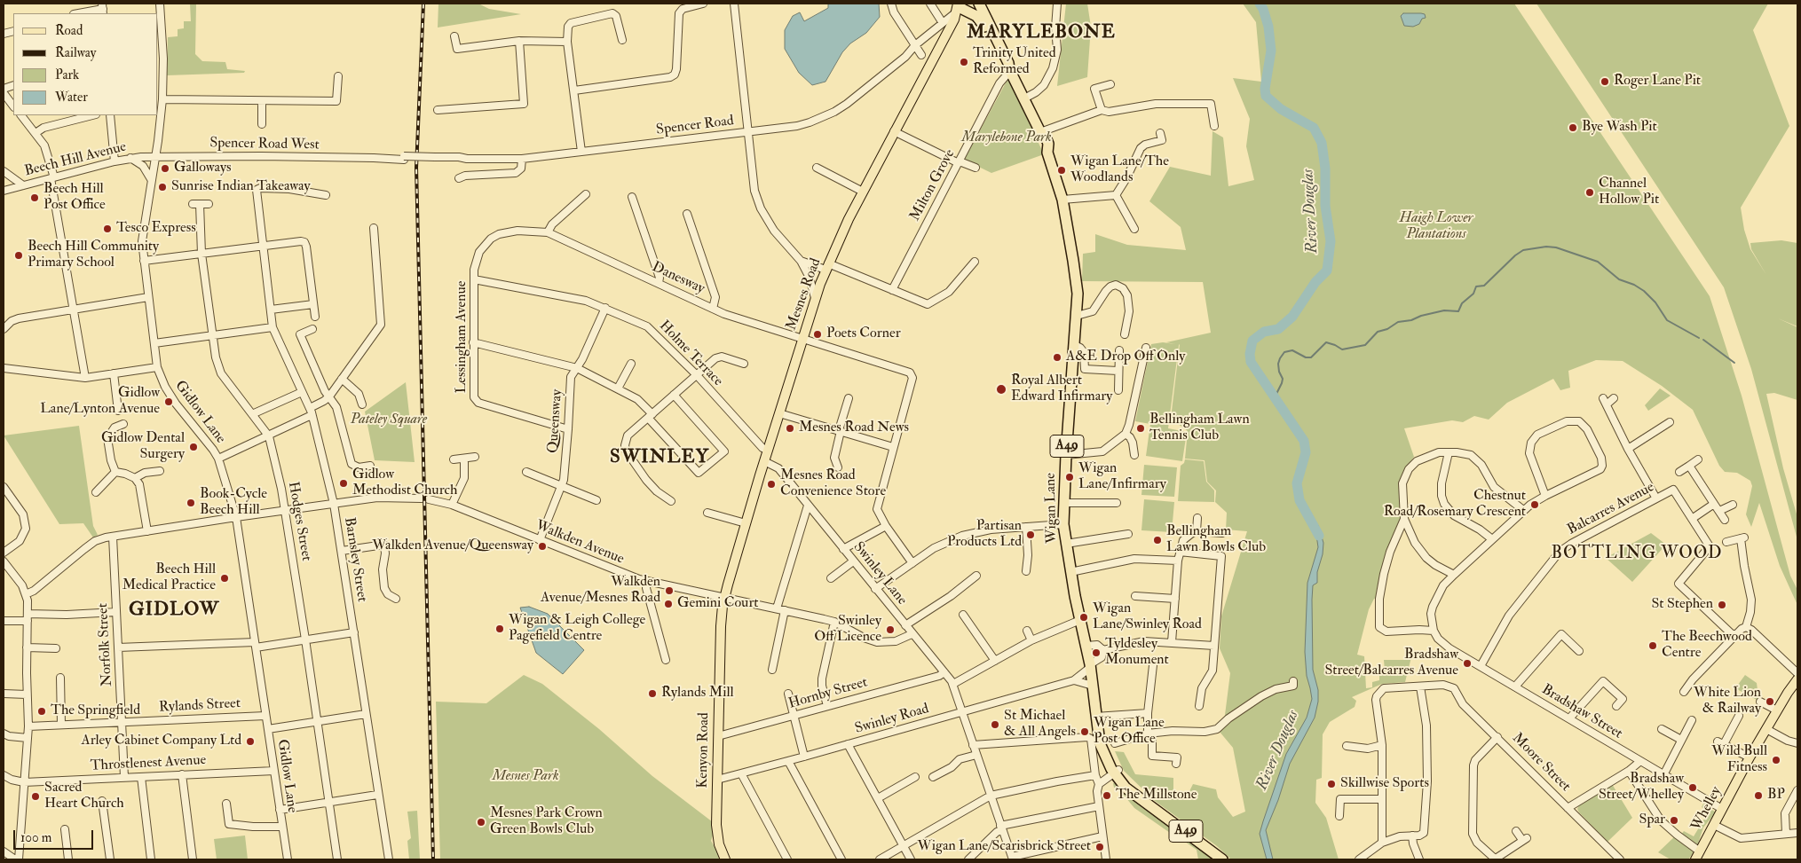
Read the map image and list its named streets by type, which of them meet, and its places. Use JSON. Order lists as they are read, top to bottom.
{
  "streets": {
    "highway": ["A49", "Wigan Lane"],
    "main road": ["Mesnes Road", "Kenyon Road", "Whelley"],
    "street": [
      "Spencer Road",
      "Spencer Road West",
      "Beech Hill Avenue",
      "Milton Grove",
      "Danesway",
      "Lessingham Avenue",
      "Holme Terrace",
      "Gidlow Lane",
      "Queensway",
      "Balcarres Avenue",
      "Hodges Street",
      "Walkden Avenue",
      "Barnsley Street",
      "Swinley Lane",
      "Norfolk Street",
      "Hornby Street",
      "Rylands Street",
      "Bradshaw Street",
      "Swinley Road",
      "Moore Street",
      "Throstlenest Avenue"
    ]
  },
  "crossings": [
    ["Spencer Road", "Spencer Road West"],
    ["Spencer Road", "Mesnes Road"],
    ["Spencer Road", "A49"],
    ["Spencer Road West", "Beech Hill Avenue"],
    ["Spencer Road West", "Gidlow Lane"],
    ["Beech Hill Avenue", "Gidlow Lane"],
    ["Milton Grove", "Wigan Lane"],
    ["Danesway", "Mesnes Road"],
    ["Danesway", "Lessingham Avenue"],
    ["Mesnes Road", "Holme Terrace"],
    ["Mesnes Road", "A49"],
    ["Mesnes Road", "Walkden Avenue"],
    ["Mesnes Road", "Swinley Lane"],
    ["Mesnes Road", "Kenyon Road"],
    ["Lessingham Avenue", "Holme Terrace"],
    ["Lessingham Avenue", "Queensway"],
    ["Holme Terrace", "Queensway"],
    ["Gidlow Lane", "Walkden Avenue"],
    ["Gidlow Lane", "Rylands Street"],
    ["Gidlow Lane", "Throstlenest Avenue"],
    ["Queensway", "Walkden Avenue"],
    ["A49", "Wigan Lane"],
    ["Wigan Lane", "Swinley Road"],
    ["Balcarres Avenue", "Bradshaw Street"],
    ["Hodges Street", "Walkden Avenue"],
    ["Walkden Avenue", "Barnsley Street"],
    ["Walkden Avenue", "Swinley Lane"],
    ["Walkden Avenue", "Norfolk Street"],
    ["Walkden Avenue", "Kenyon Road"],
    ["Swinley Lane", "Hornby Street"],
    ["Swinley Lane", "Swinley Road"],
    ["Norfolk Street", "Rylands Street"],
    ["Norfolk Street", "Throstlenest Avenue"],
    ["Hornby Street", "Kenyon Road"],
    ["Bradshaw Street", "Whelley"],
    ["Swinley Road", "Kenyon Road"]
  ],
  "districts": [
    "MARYLEBONE",
    "SWINLEY",
    "BOTTLING WOOD",
    "GIDLOW"
  ],
  "water": ["River Douglas"],
  "parks": [
    "Marylebone Park",
    "Haigh Lower Plantations",
    "Pateley Square",
    "Mesnes Park"
  ],
  "places": [
    "Trinity United Reformed",
    "Roger Lane Pit",
    "Bye Wash Pit",
    "Galloways",
    "Wigan Lane/The Woodlands",
    "Sunrise Indian Takeaway",
    "Channel Hollow Pit",
    "Beech Hill Post Office",
    "Tesco Express",
    "Beech Hill Community Primary School",
    "Poets Corner",
    "A&E Drop Off Only",
    "Royal Albert Edward Infirmary",
    "Gidlow Lane/Lynton Avenue",
    "Mesnes Road News",
    "Bellingham Lawn Tennis Club",
    "Gidlow Dental Surgery",
    "Wigan Lane/Infirmary",
    "Gidlow Methodist Church",
    "Mesnes Road Convenience Store",
    "Book-Cycle Beech Hill",
    "Chestnut Road/Rosemary Crescent",
    "Partisan Products Ltd",
    "Bellingham Lawn Bowls Club",
    "Walkden Avenue/Queensway",
    "Beech Hill Medical Practice",
    "Walkden Avenue/Mesnes Road",
    "Gemini Court",
    "St Stephen",
    "Wigan Lane/Swinley Road",
    "Wigan & Leigh College Pagefield Centre",
    "Swinley Off Licence",
    "The Beechwood Centre",
    "Tyldesley Monument",
    "Bradshaw Street/Balcarres Avenue",
    "Rylands Mill",
    "White Lion & Railway",
    "The Springfield",
    "St Michael & All Angels",
    "Wigan Lane Post Office",
    "Arley Cabinet Company Ltd",
    "Wild Bull Fitness",
    "Skillwise Sports",
    "Bradshaw Street/Whelley",
    "The Millstone",
    "BP",
    "Sacred Heart Church",
    "Spar",
    "Mesnes Park Crown Green Bowls Club",
    "Wigan Lane/Scarisbrick Street"
  ],
  "legend": [
    "Road",
    "Railway",
    "Park",
    "Water"
  ],
  "scale_bar": "100 m"
}
